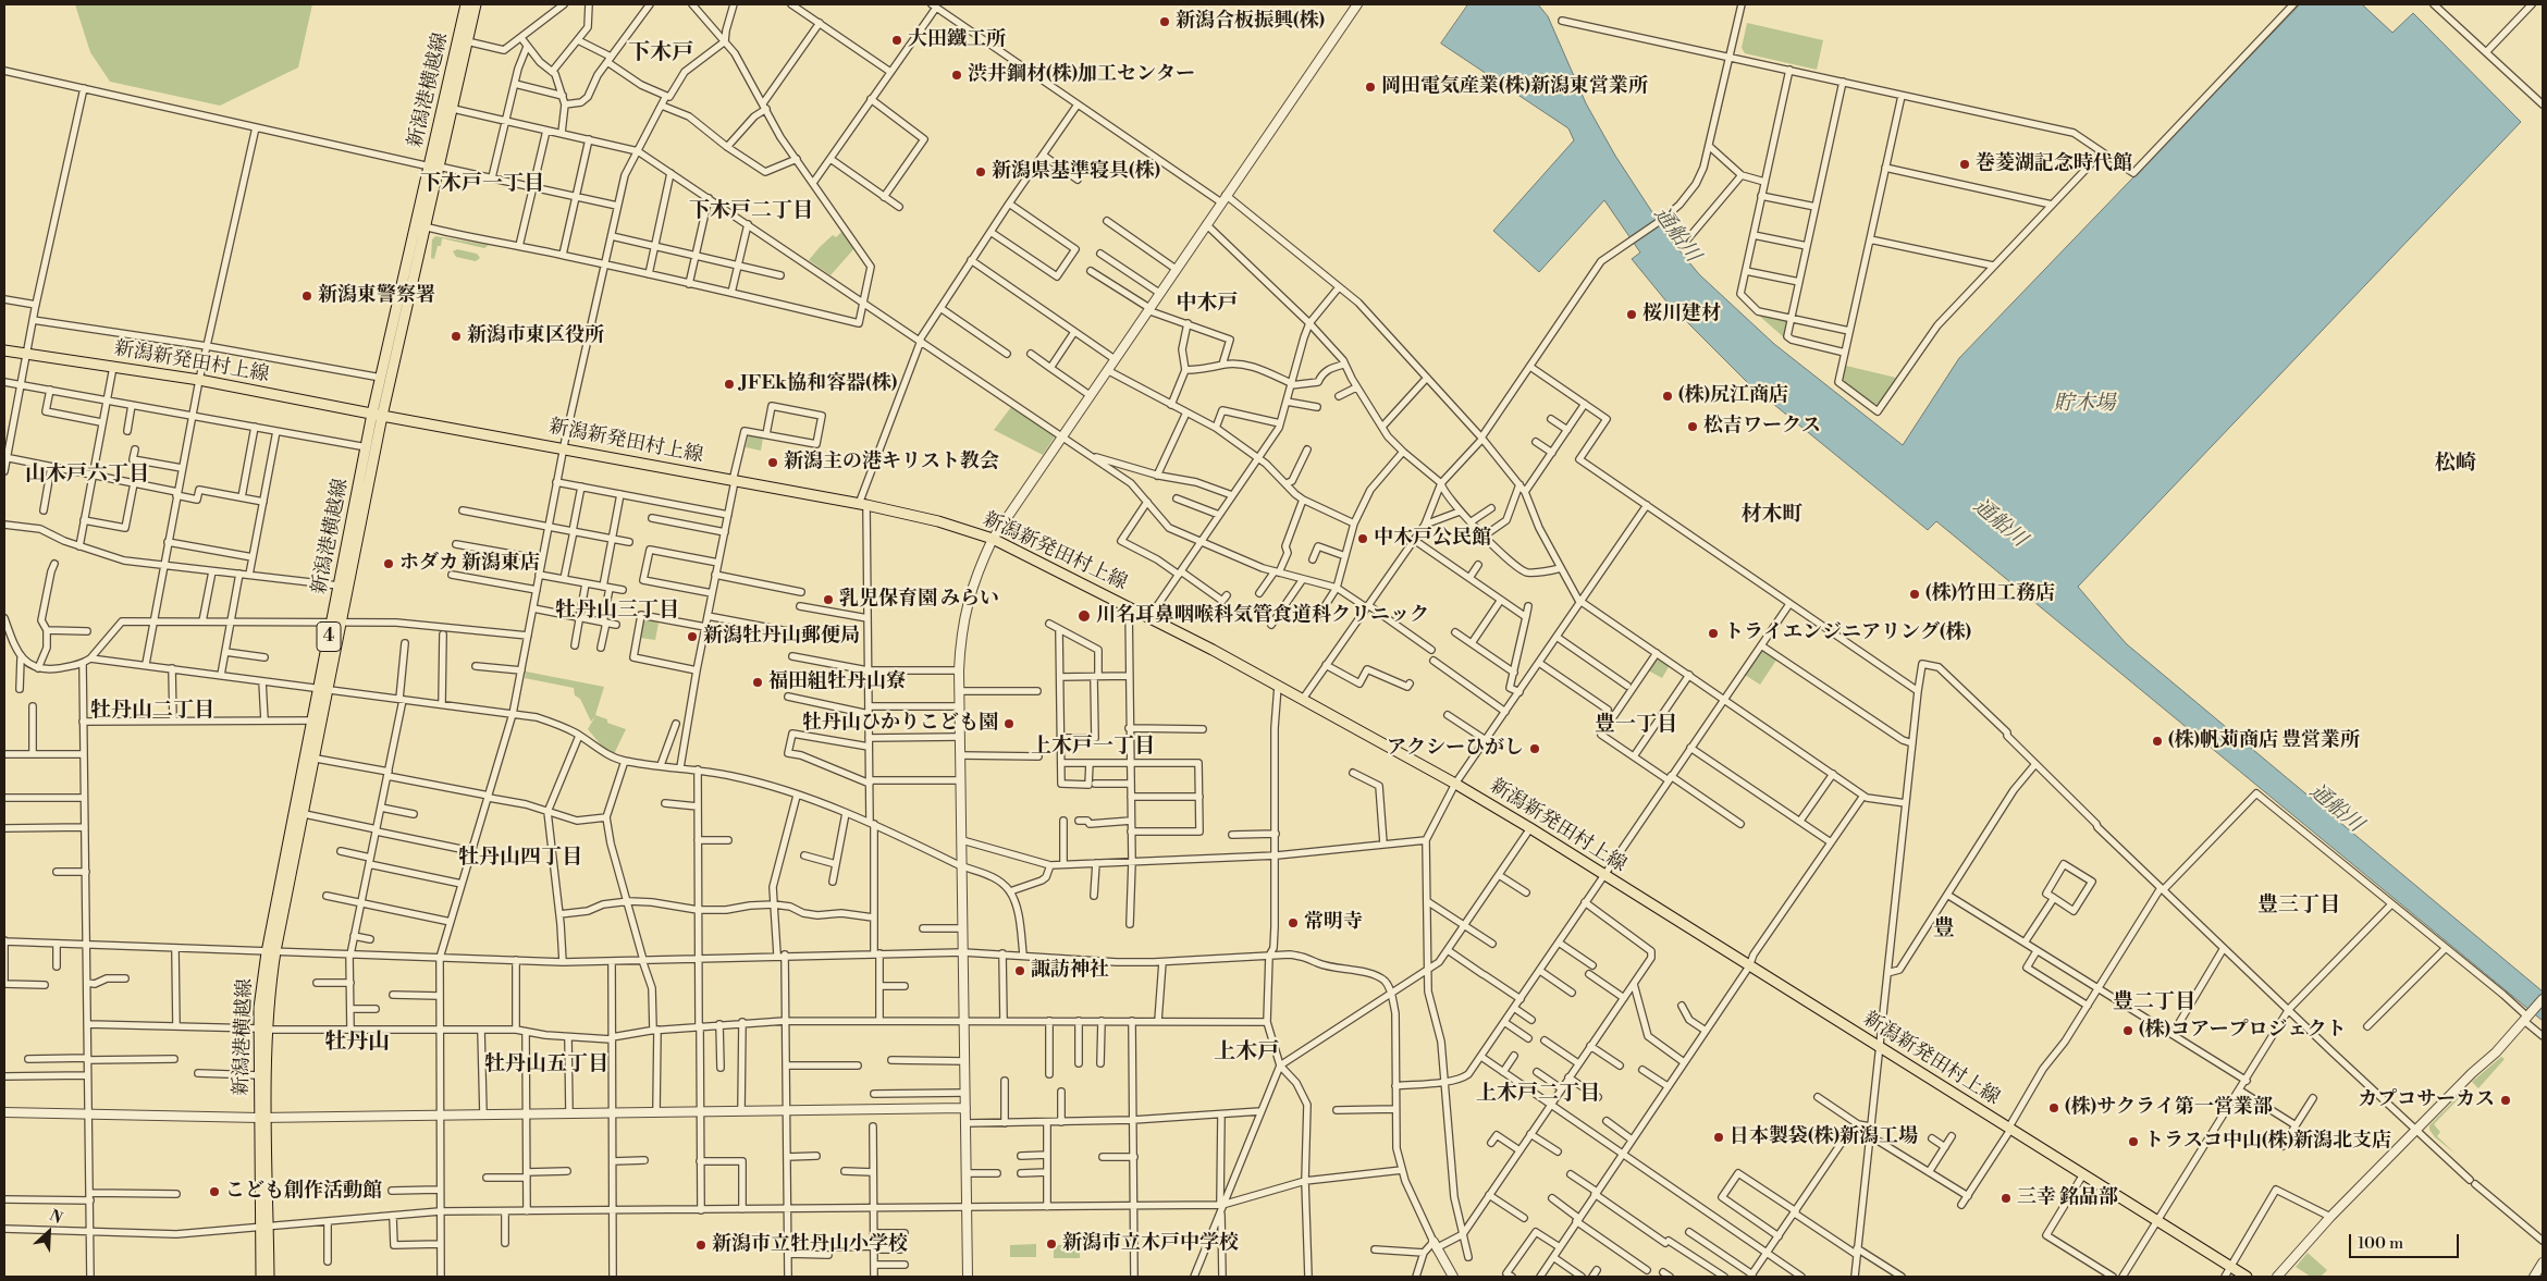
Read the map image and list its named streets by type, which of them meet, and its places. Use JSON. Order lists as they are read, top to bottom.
{
  "streets": {
    "main road": ["新潟港横越線", "新潟新発田村上線", "4"]
  },
  "crossings": [
    ["新潟港横越線", "新潟新発田村上線"]
  ],
  "districts": [
    "下木戸",
    "下木戸一丁目",
    "下木戸二丁目",
    "中木戸",
    "松崎",
    "山木戸六丁目",
    "材木町",
    "牡丹山三丁目",
    "牡丹山二丁目",
    "豊一丁目",
    "上木戸一丁目",
    "牡丹山四丁目",
    "豊三丁目",
    "豊",
    "豊二丁目",
    "牡丹山",
    "上木戸",
    "牡丹山五丁目",
    "上木戸二丁目"
  ],
  "water": ["通船川", "貯木場"],
  "places": [
    "新潟合板振興(株)",
    "大田鐵工所",
    "渋井鋼材(株)加工センター",
    "岡田電気産業(株)新潟東営業所",
    "巻菱湖記念時代館",
    "新潟県基準寝具(株)",
    "新潟東警察署",
    "桜川建材",
    "新潟市東区役所",
    "JFEk協和容器(株)",
    "(株)尻江商店",
    "松吉ワークス",
    "新潟主の港キリスト教会",
    "中木戸公民館",
    "ホダカ 新潟東店",
    "(株)竹田工務店",
    "乳児保育園 みらい",
    "川名耳鼻咽喉科気管食道科クリニック",
    "トライエンジニアリング(株)",
    "新潟牡丹山郵便局",
    "福田組牡丹山寮",
    "牡丹山ひかりこども園",
    "(株)帆苅商店 豊営業所",
    "アクシーひがし",
    "常明寺",
    "諏訪神社",
    "(株)コアープロジェクト",
    "カプコサーカス",
    "(株)サクライ第一営業部",
    "日本製袋(株)新潟工場",
    "トラスコ中山(株)新潟北支店",
    "こども創作活動館",
    "三幸 銘品部",
    "新潟市立木戸中学校",
    "新潟市立牡丹山小学校"
  ],
  "scale_bar": "100 m",
  "north": "top right"
}
